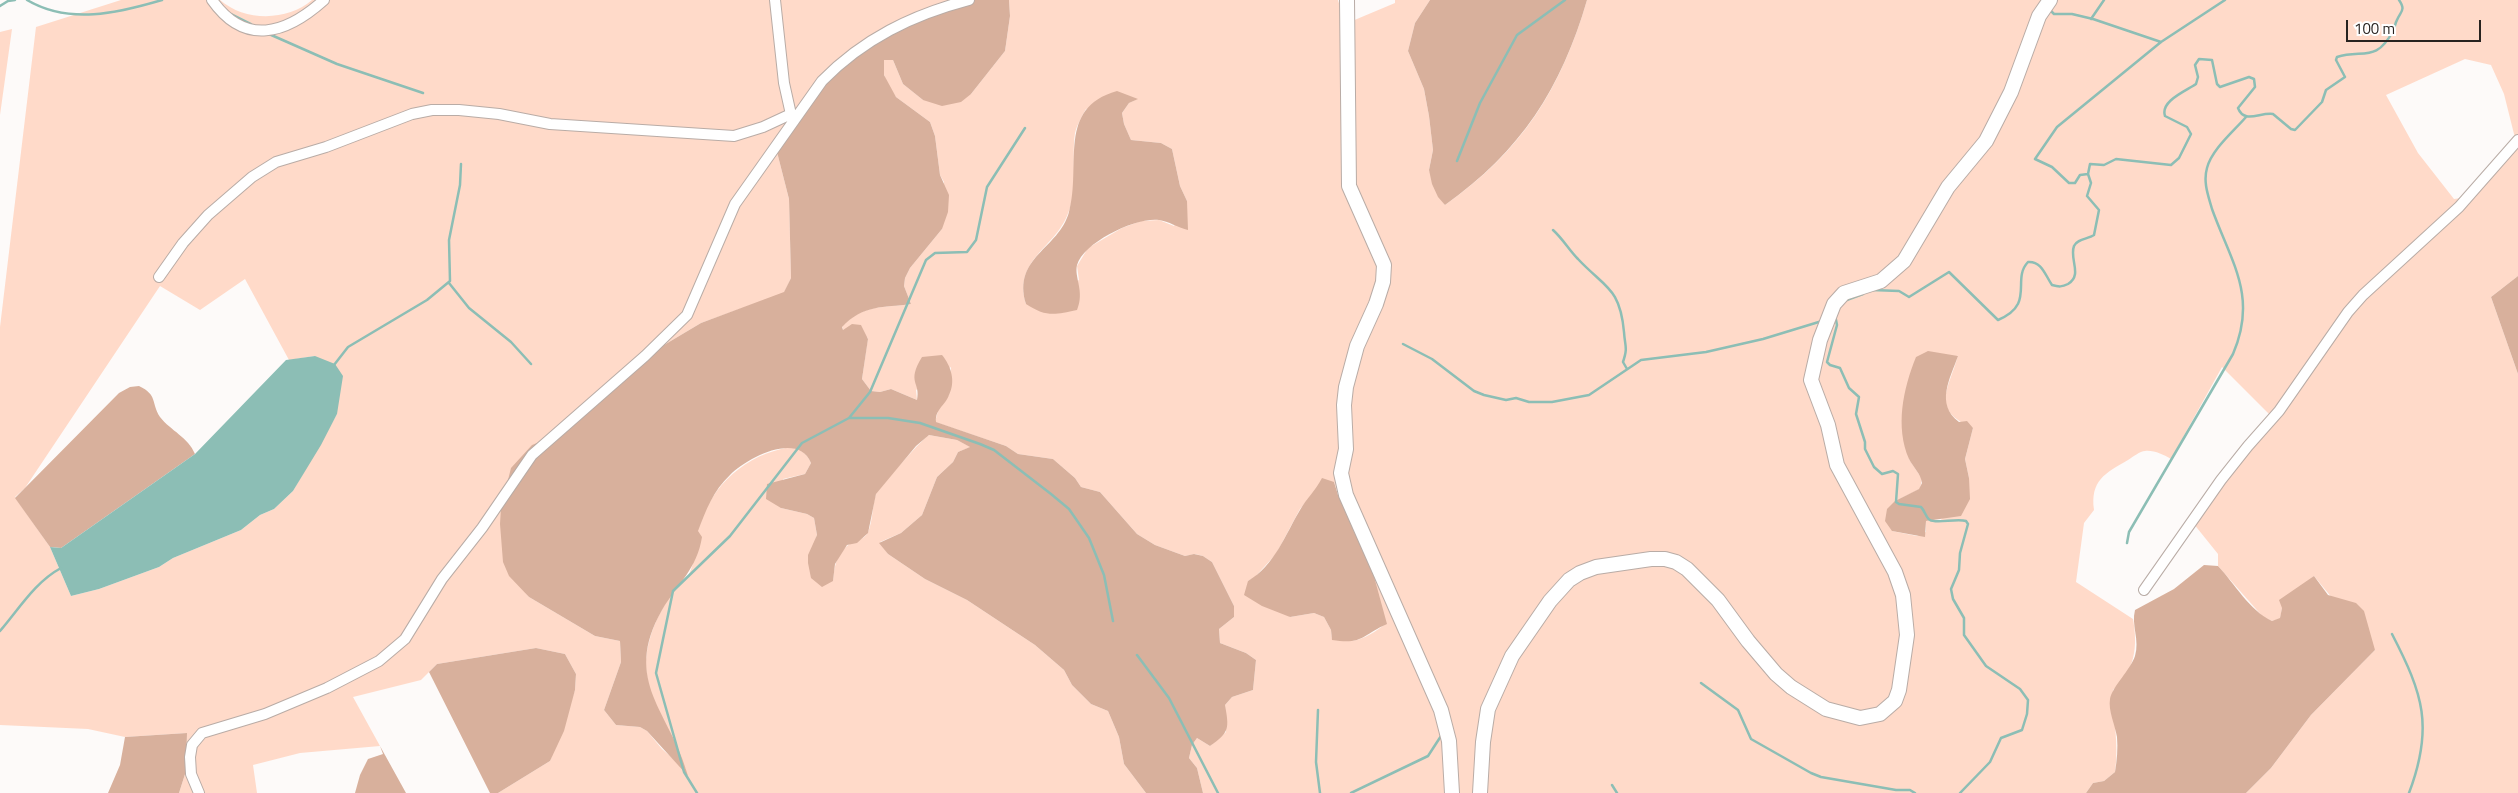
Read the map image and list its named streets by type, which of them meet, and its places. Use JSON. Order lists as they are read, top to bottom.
{
  "scale_bar": "100 m"
}
